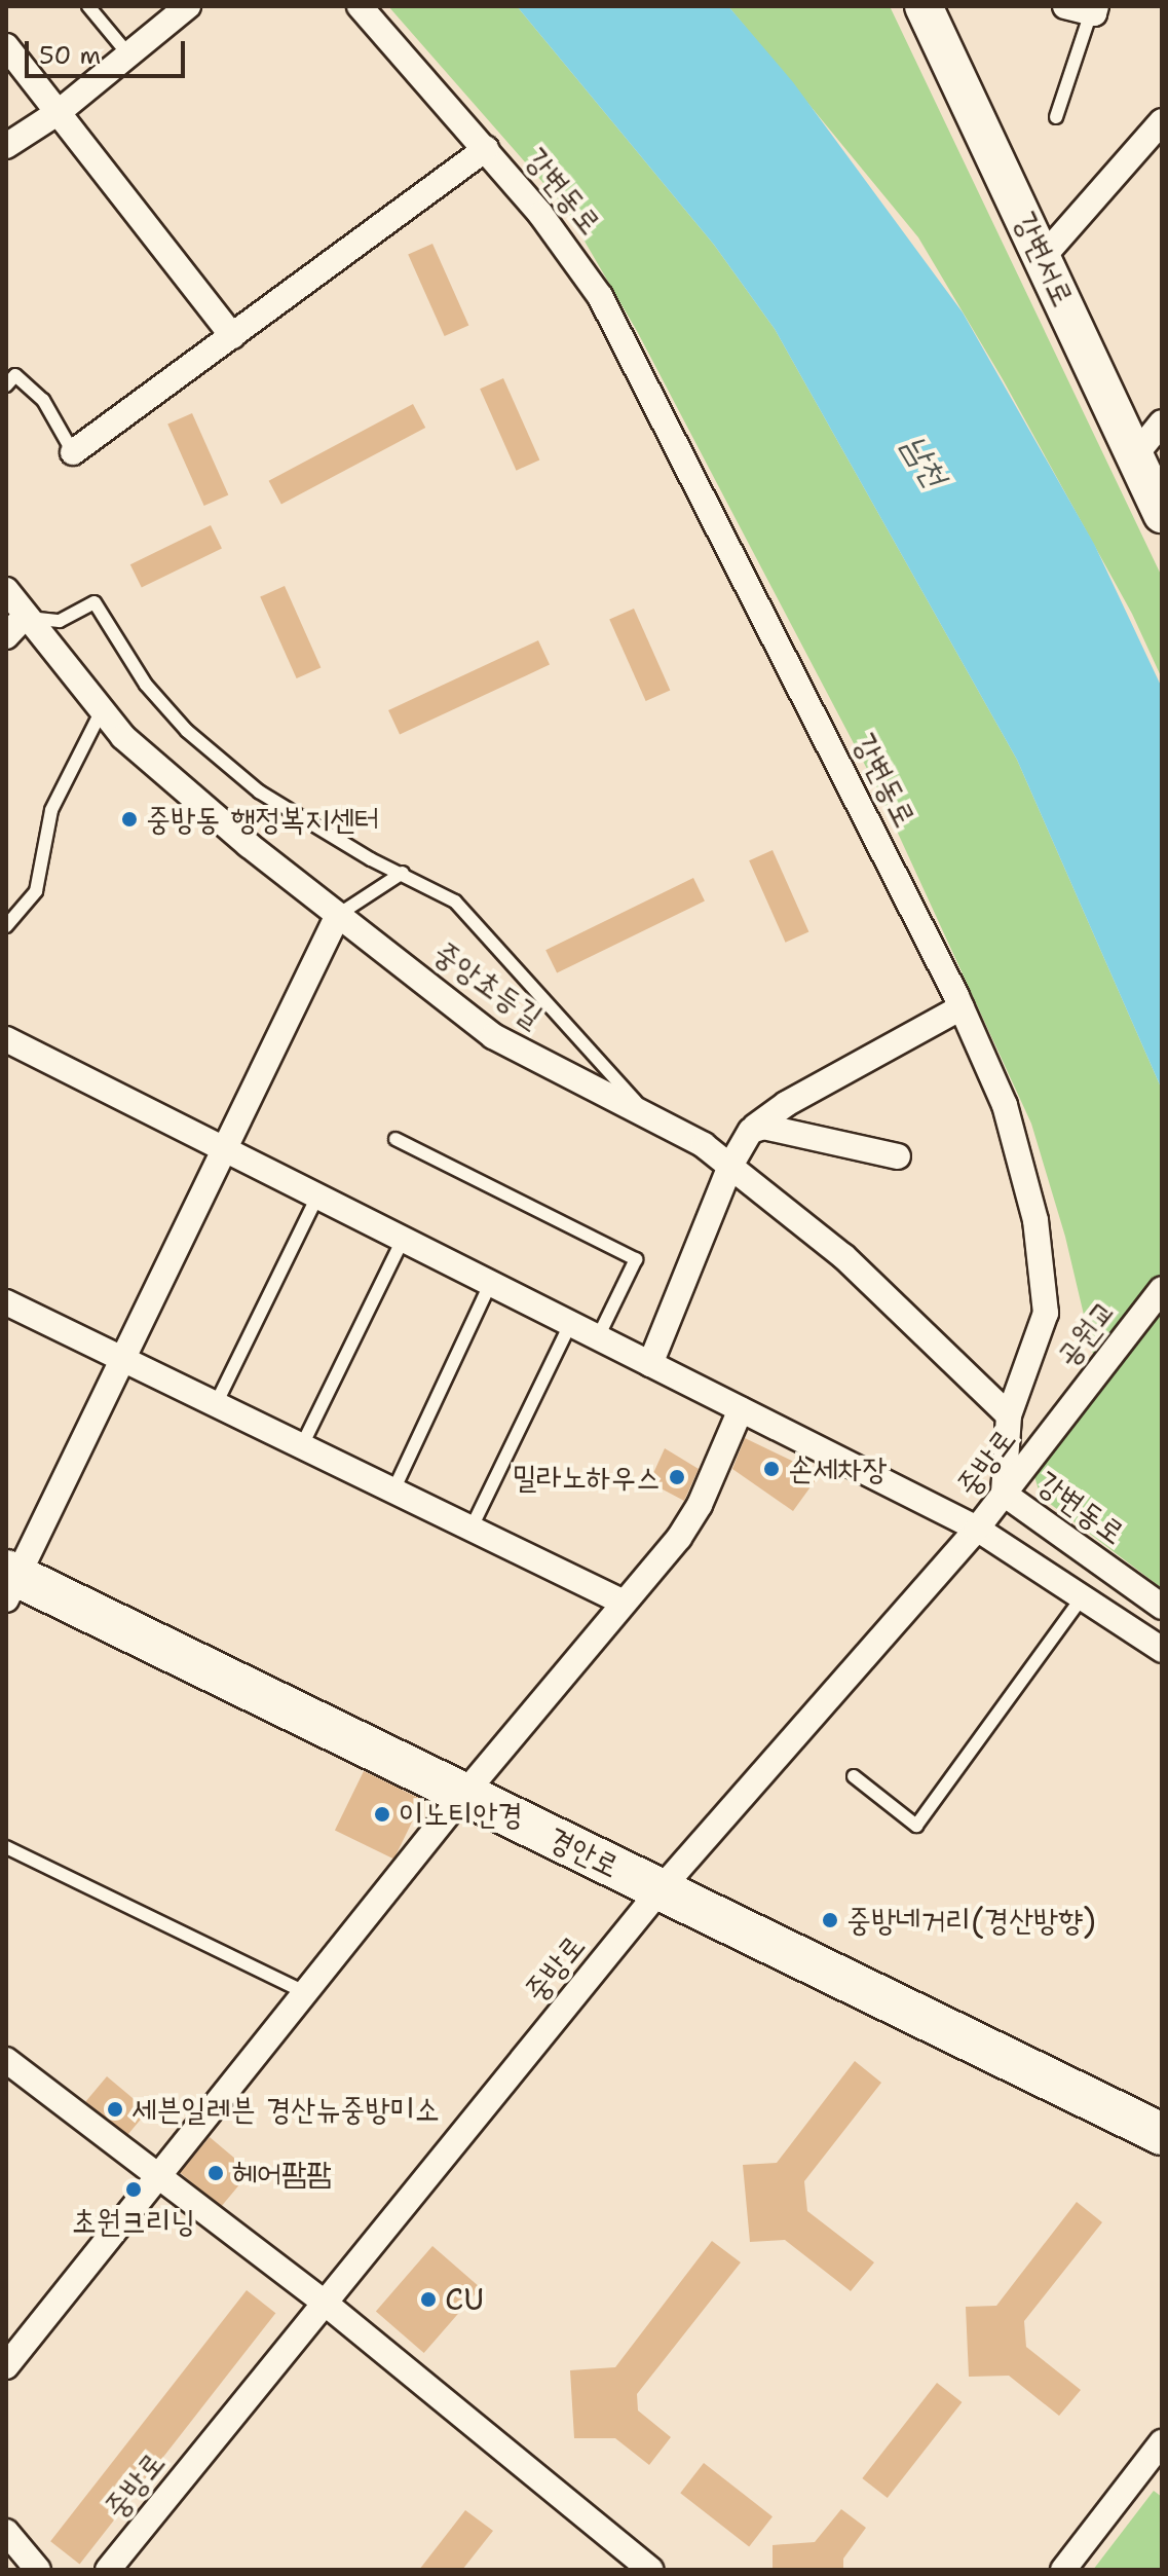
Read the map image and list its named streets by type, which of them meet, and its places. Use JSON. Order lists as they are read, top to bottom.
{
  "streets": {
    "main road": ["경안로"],
    "street": [
      "강변동로",
      "강변서로",
      "중앙초등길",
      "공원교",
      "중방로"
    ]
  },
  "crossings": [
    ["강변동로", "중앙초등길"],
    ["강변동로", "중방로"],
    ["공원교", "중방로"],
    ["중방로", "경안로"]
  ],
  "water": ["남천"],
  "places": [
    "중방동 행정복지센터",
    "손세차장",
    "밀라노하우스",
    "이노티안경",
    "중방네거리(경산방향)",
    "세븐일레븐 경산뉴중방미소",
    "헤어팜팜",
    "초원크리닝",
    "CU"
  ],
  "scale_bar": "50 m"
}
